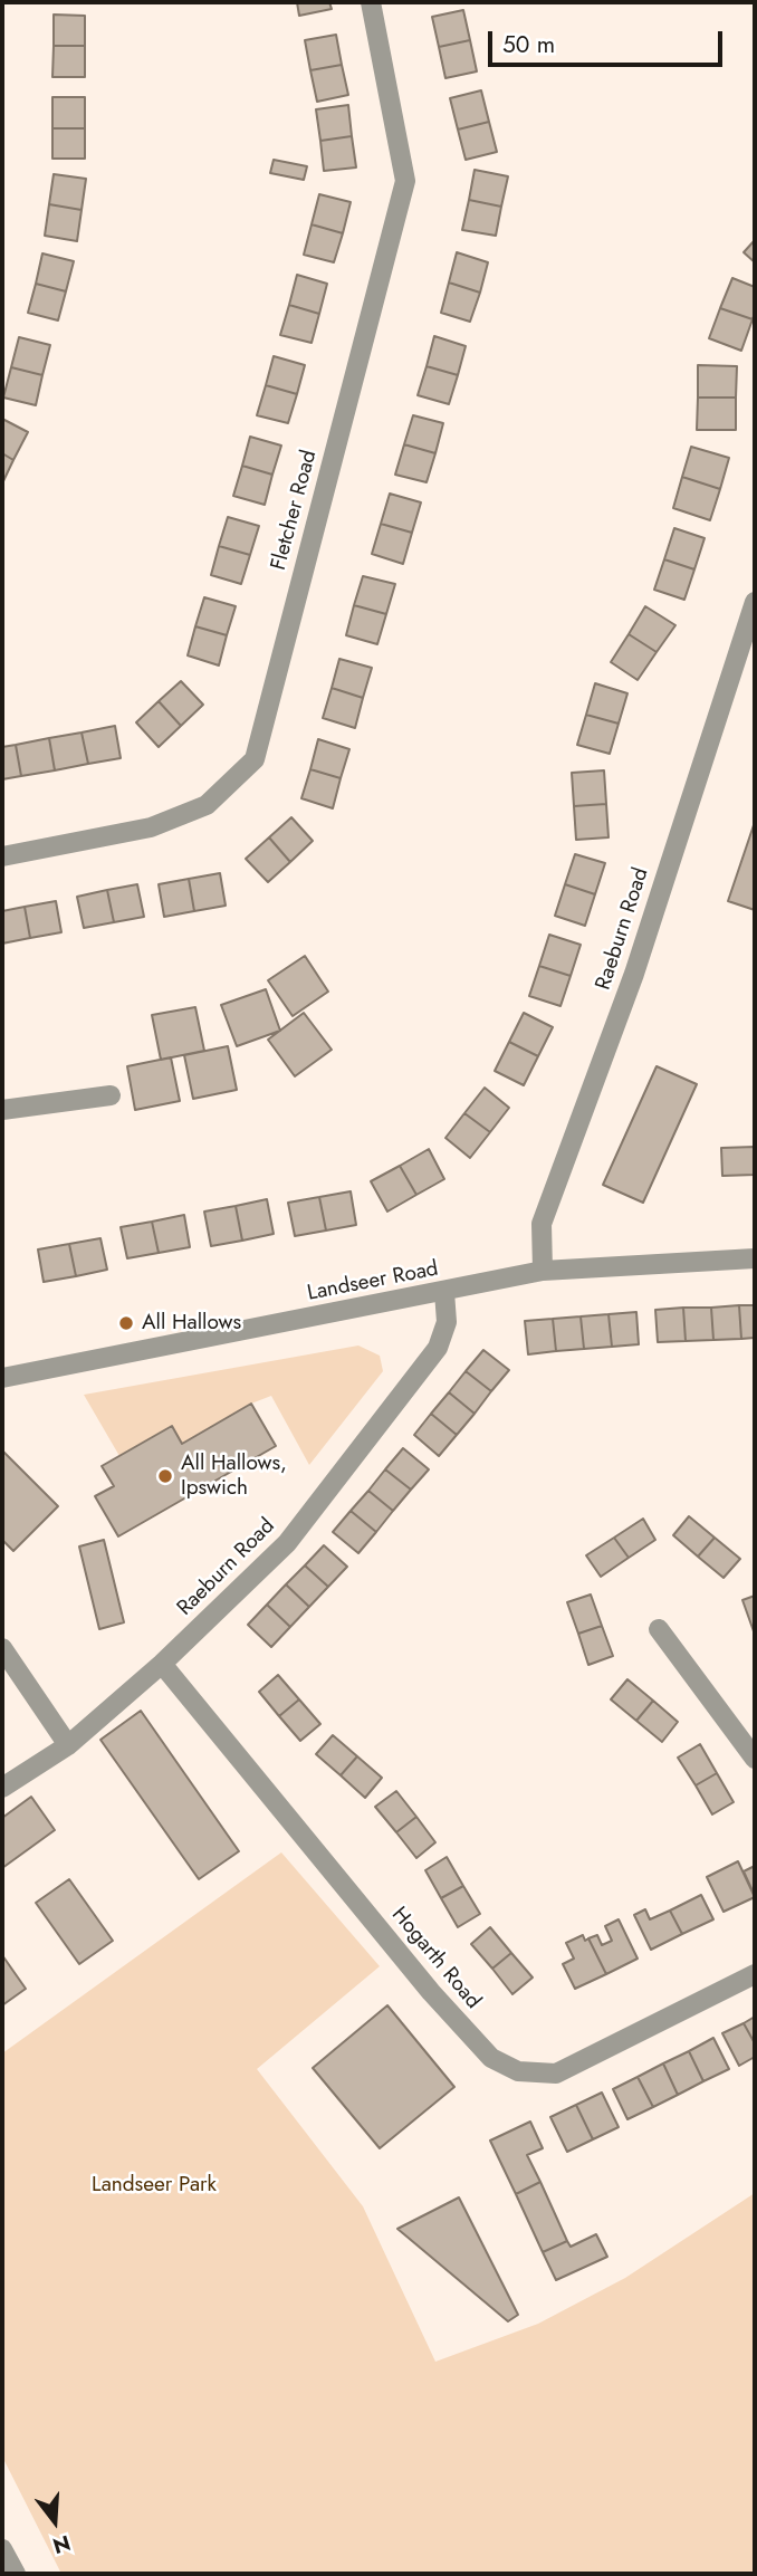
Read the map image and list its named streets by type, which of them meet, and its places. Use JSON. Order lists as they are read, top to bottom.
{
  "streets": {
    "street": [
      "Fletcher Road",
      "Raeburn Road",
      "Landseer Road",
      "Hogarth Road"
    ]
  },
  "crossings": [
    ["Raeburn Road", "Landseer Road"],
    ["Raeburn Road", "Hogarth Road"]
  ],
  "parks": ["Landseer Park"],
  "places": ["All Hallows", "All Hallows, Ipswich"],
  "scale_bar": "50 m",
  "north": "bottom"
}
